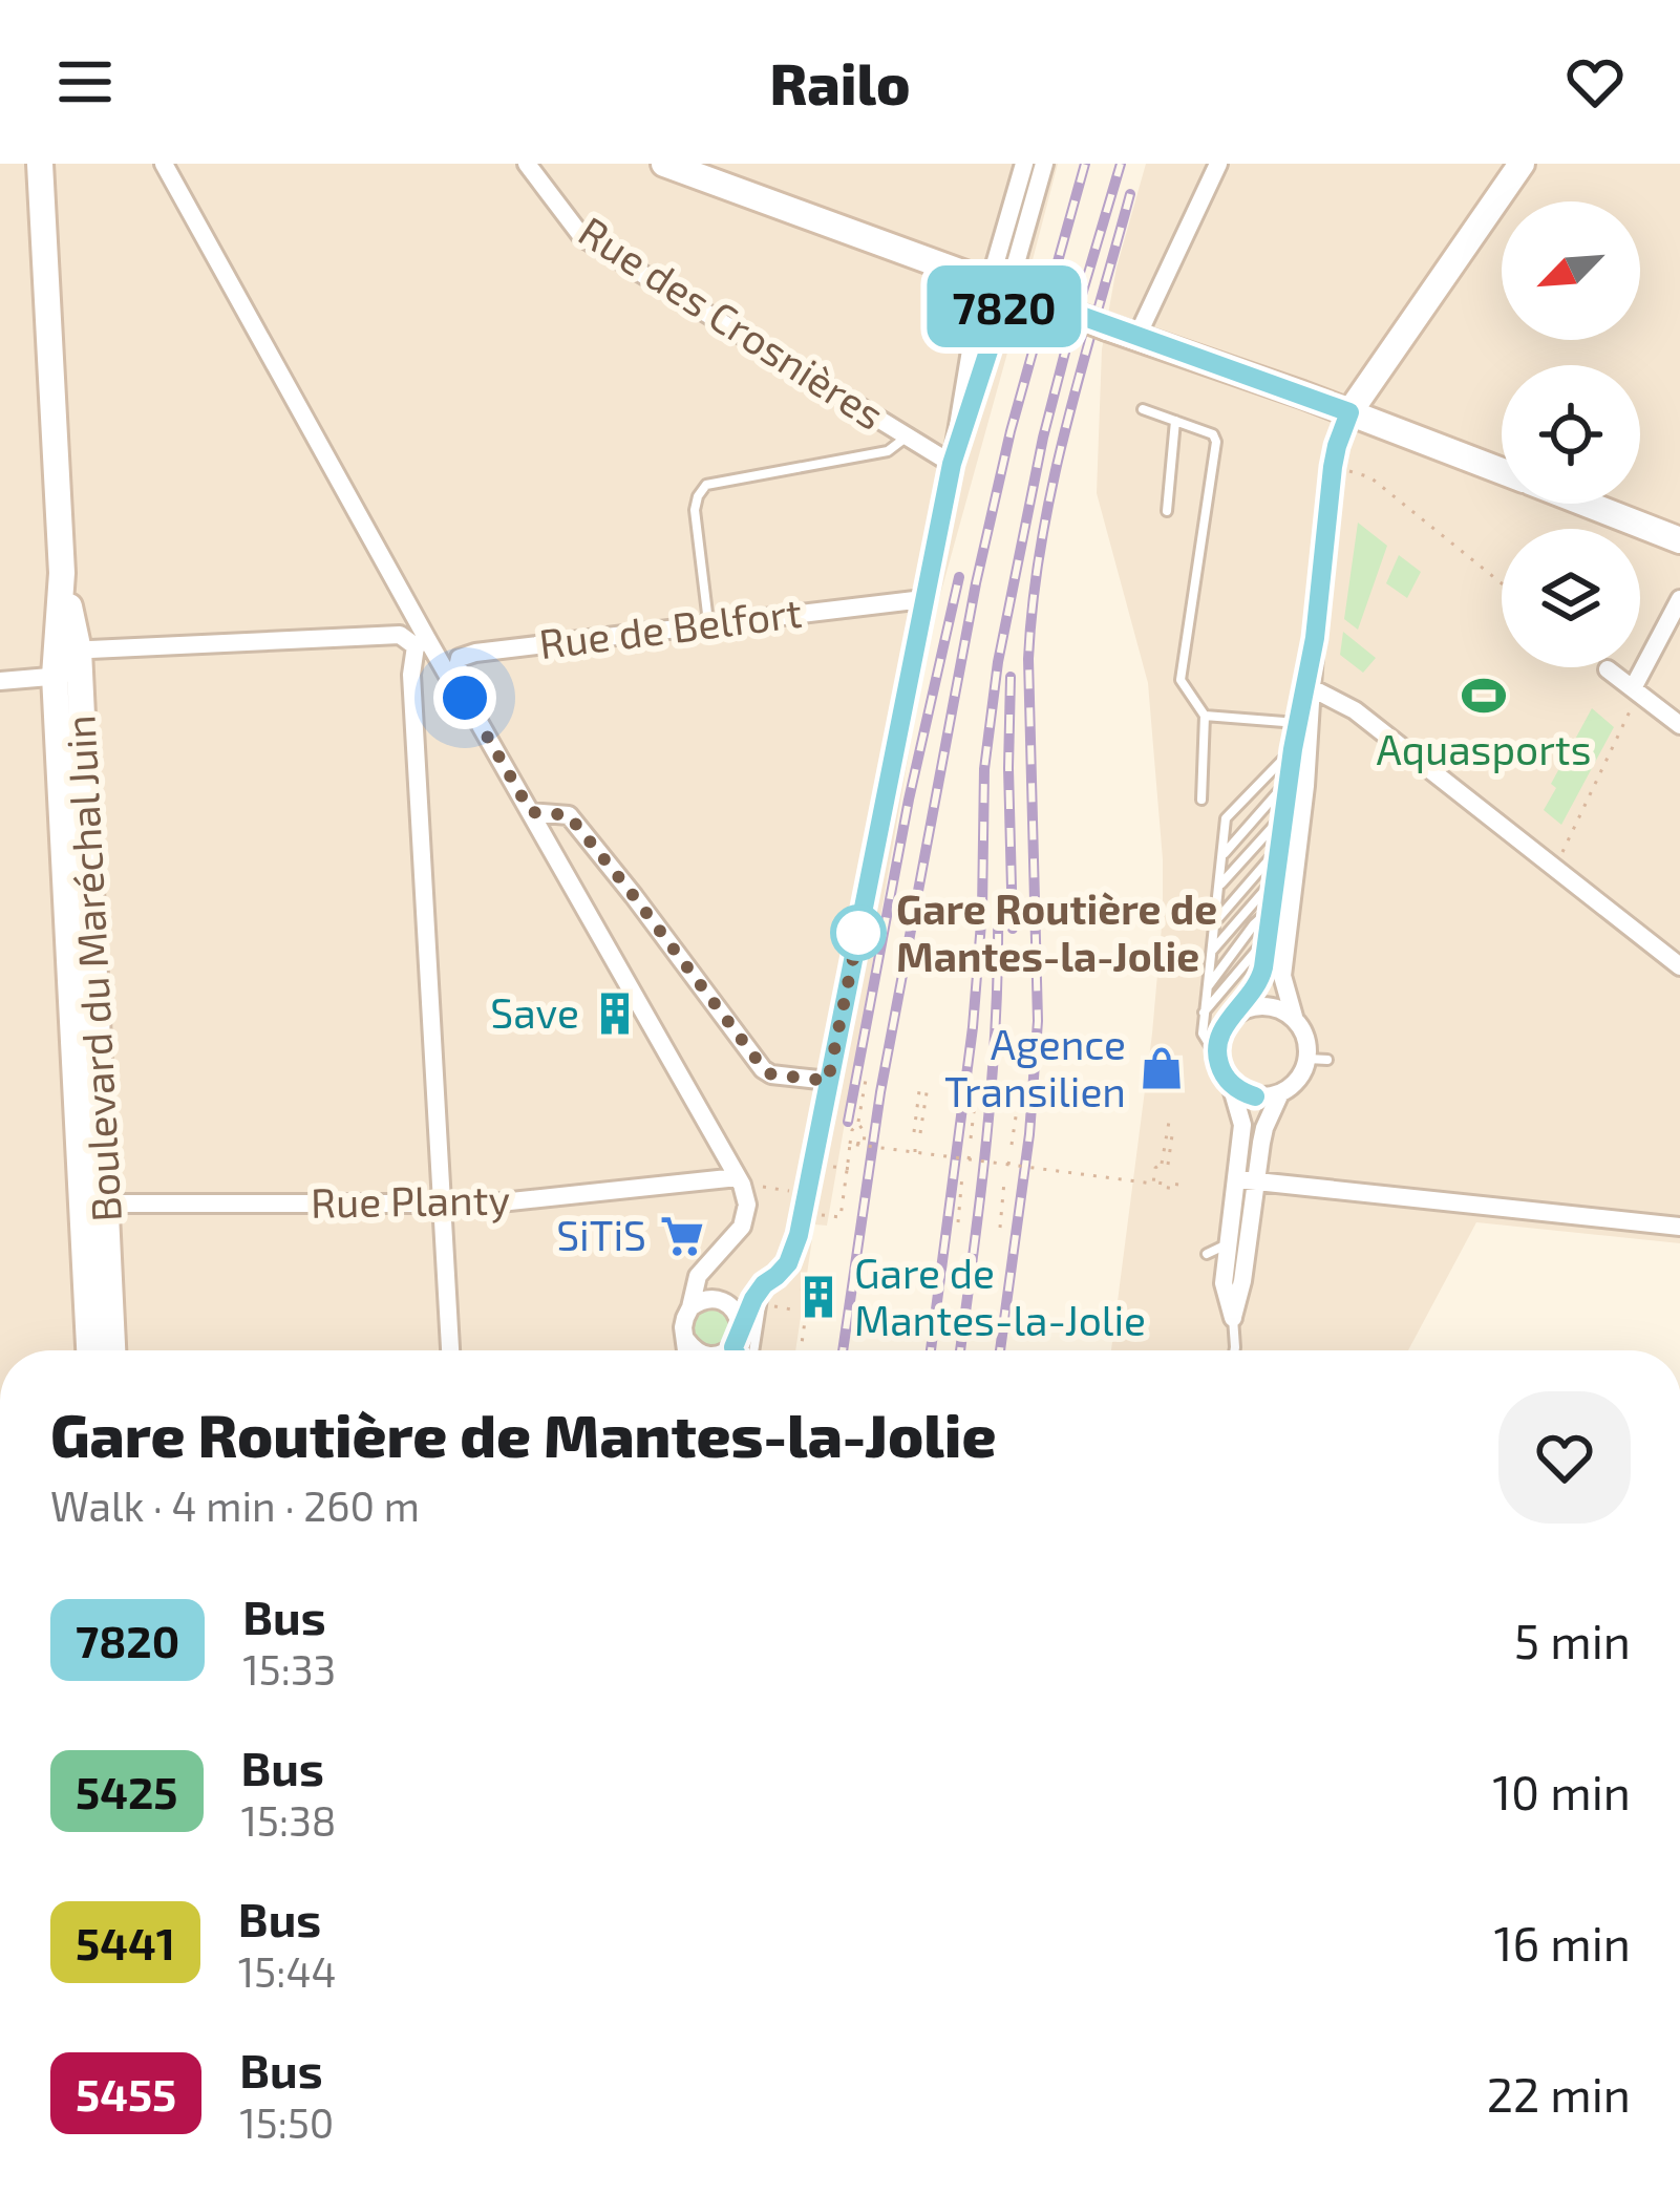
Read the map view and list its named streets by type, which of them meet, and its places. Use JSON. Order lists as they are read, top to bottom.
{
  "streets": {
    "main road": ["Boulevard du Maréchal Juin"],
    "street": ["Rue des Crosnières", "Rue de Belfort", "Rue Planty"]
  },
  "crossings": [
    ["Boulevard du Maréchal Juin", "Rue Planty"]
  ],
  "places": {
    "sports": ["Aquasports"],
    "other": ["Gare Routière de Mantes-la-Jolie"],
    "building": ["Save", "Gare de Mantes-la-Jolie"],
    "shop": ["Agence Transilien"],
    "supermarket": ["SiTiS"]
  },
  "lines": ["bus line 7820"],
  "north": "bottom left",
  "page": {
    "header": "Railo",
    "on_map": "7820",
    "heading": ["Gare Routière de Mantes-la-Jolie", "Walk · 4 min · 260 m"],
    "list": [
      {
        "mark": "7820",
        "name": "Bus",
        "note": "15:33",
        "value": "5 min"
      },
      {
        "mark": "5425",
        "name": "Bus",
        "note": "15:38",
        "value": "10 min"
      },
      {
        "mark": "5441",
        "name": "Bus",
        "note": "15:44",
        "value": "16 min"
      },
      {
        "mark": "5455",
        "name": "Bus",
        "note": "15:50",
        "value": "22 min"
      }
    ]
  }
}
